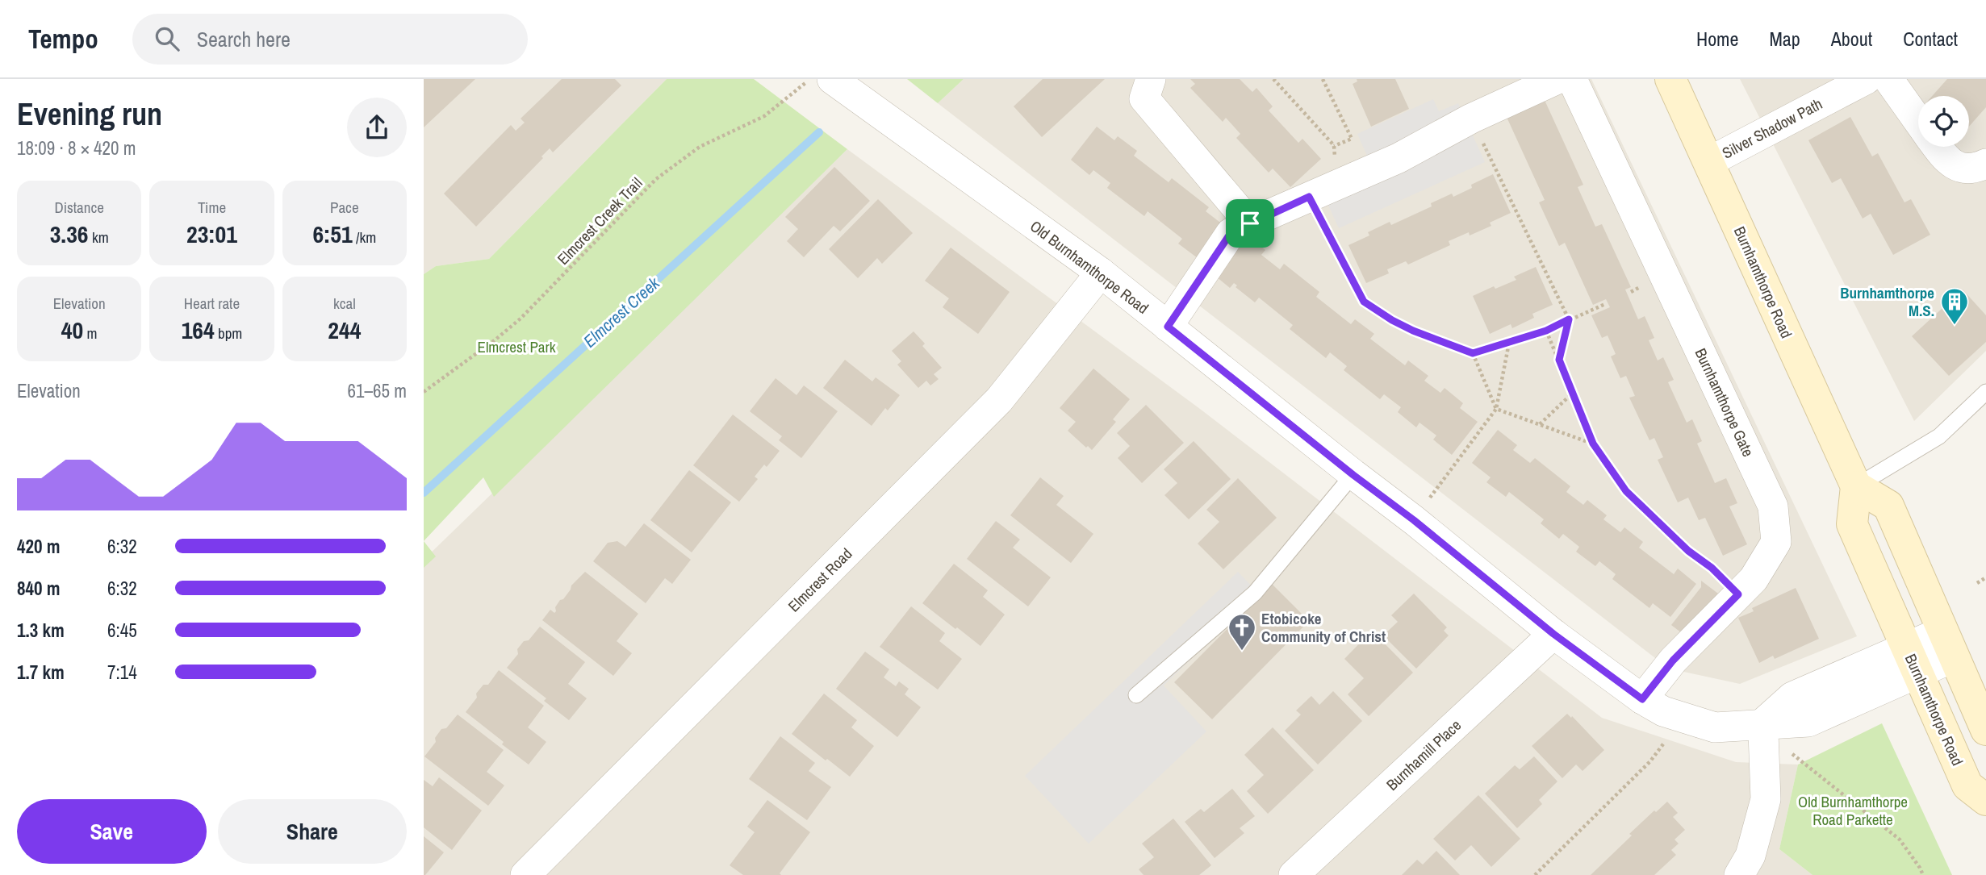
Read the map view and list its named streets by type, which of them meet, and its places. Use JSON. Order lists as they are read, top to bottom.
{
  "streets": {
    "main road": ["Burnhamthorpe Road"],
    "street": [
      "Silver Shadow Path",
      "Old Burnhamthorpe Road",
      "Burnhamthorpe Gate",
      "Elmcrest Road",
      "Burnhamill Place"
    ],
    "path": ["Elmcrest Creek Trail"]
  },
  "crossings": [
    ["Silver Shadow Path", "Burnhamthorpe Road"],
    ["Elmcrest Creek Trail", "Old Burnhamthorpe Road"],
    ["Old Burnhamthorpe Road", "Burnhamthorpe Gate"],
    ["Old Burnhamthorpe Road", "Elmcrest Road"],
    ["Old Burnhamthorpe Road", "Burnhamill Place"]
  ],
  "water": ["Elmcrest Creek"],
  "parks": ["Elmcrest Park", "Old Burnhamthorpe Road Parkette"],
  "places": {
    "building": ["Burnhamthorpe M.S."],
    "church": ["Etobicoke Community of Christ"]
  },
  "page": {
    "header": "Tempo",
    "search": "Search here",
    "nav": [
      "Home",
      "Map",
      "About",
      "Contact"
    ],
    "heading": ["Evening run", "18:09 · 8 × 420 m"],
    "stats": [
      ["Distance", "3.36 km"],
      ["Time", "23:01"],
      ["Pace", "6:51 /km"],
      ["Elevation", "40 m"],
      ["Heart rate", "164 bpm"],
      ["kcal", "244"]
    ],
    "chart": ["Elevation", "61–65 m"],
    "list": [
      {
        "name": "420 m",
        "note": "6:32"
      },
      {
        "name": "840 m",
        "note": "6:32"
      },
      {
        "name": "1.3 km",
        "note": "6:45"
      },
      {
        "name": "1.7 km",
        "note": "7:14"
      }
    ],
    "buttons": ["Save", "Share"]
  }
}
